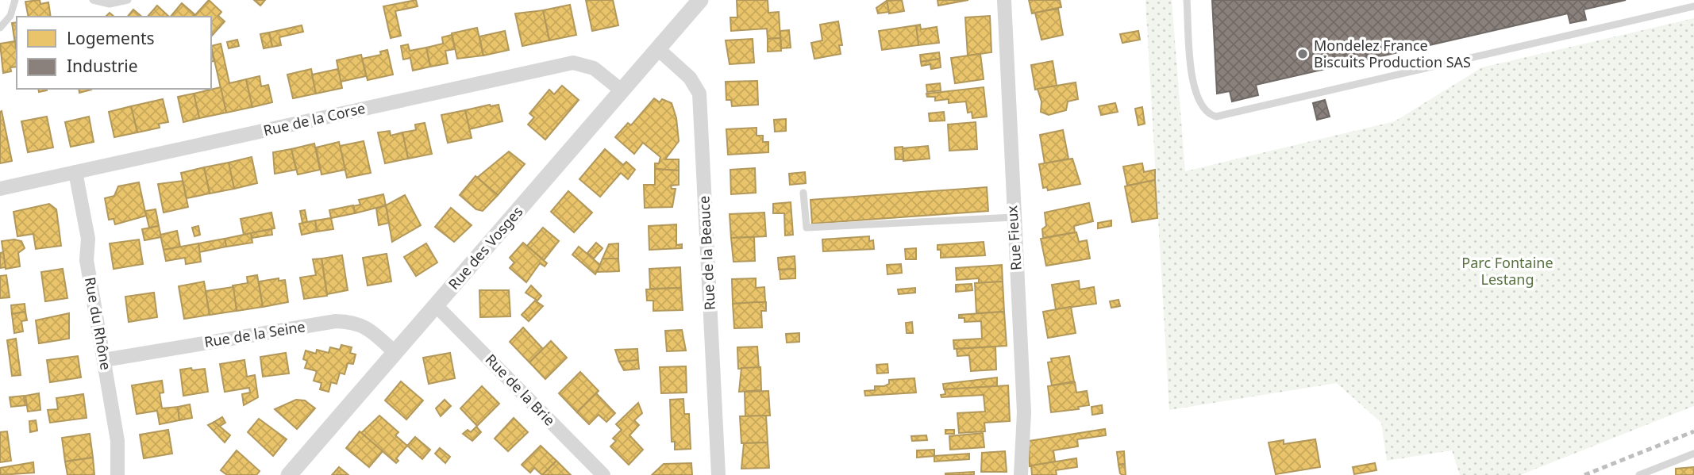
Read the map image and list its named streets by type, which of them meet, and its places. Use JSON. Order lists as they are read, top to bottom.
{
  "streets": {
    "street": [
      "Rue de la Corse",
      "Rue Fieux",
      "Rue des Vosges",
      "Rue de la Beauce",
      "Rue du Rhône",
      "Rue de la Seine",
      "Rue de la Brie"
    ]
  },
  "crossings": [
    ["Rue de la Corse", "Rue des Vosges"],
    ["Rue de la Corse", "Rue du Rhône"],
    ["Rue des Vosges", "Rue de la Beauce"],
    ["Rue des Vosges", "Rue de la Seine"],
    ["Rue des Vosges", "Rue de la Brie"],
    ["Rue du Rhône", "Rue de la Seine"]
  ],
  "parks": ["Parc Fontaine Lestang"],
  "places": ["Mondelez France Biscuits Production SAS"],
  "legend": ["Logements", "Industrie"]
}
